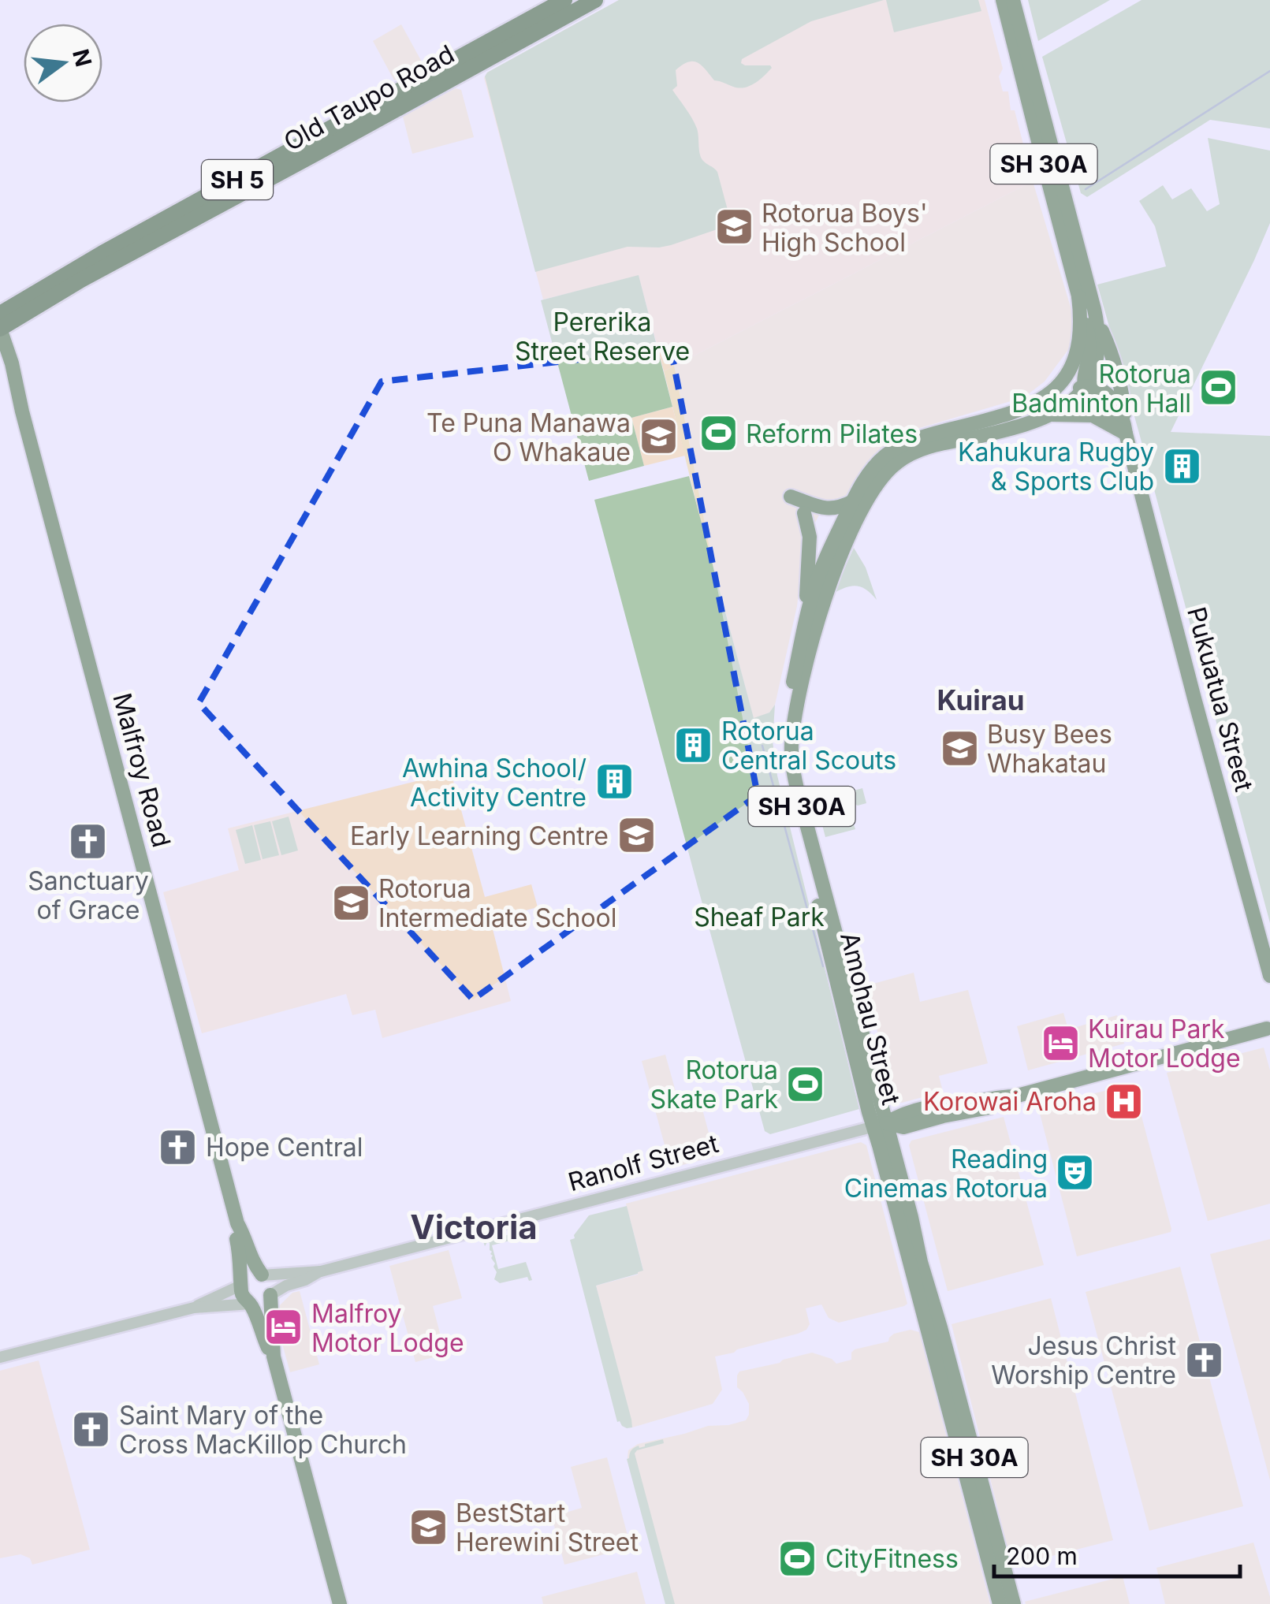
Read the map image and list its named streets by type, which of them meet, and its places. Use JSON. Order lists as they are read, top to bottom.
{
  "streets": {
    "highway": ["Old Taupo Road", "SH 5"],
    "main road": [
      "SH 30A",
      "Pukuatua Street",
      "Malfroy Road",
      "Amohau Street",
      "Ranolf Street"
    ]
  },
  "crossings": [
    ["Old Taupo Road", "Malfroy Road"],
    ["SH 30A", "Pukuatua Street"],
    ["SH 30A", "Amohau Street"],
    ["Pukuatua Street", "Amohau Street"],
    ["Malfroy Road", "Ranolf Street"],
    ["Amohau Street", "Ranolf Street"]
  ],
  "districts": ["Kuirau", "Victoria"],
  "parks": ["Pererika Street Reserve", "Sheaf Park"],
  "places": {
    "school or university": [
      "Rotorua Boys' High School",
      "Te Puna Manawa O Whakaue",
      "Busy Bees Whakatau",
      "Early Learning Centre",
      "Rotorua Intermediate School",
      "BestStart Herewini Street"
    ],
    "sports": [
      "Rotorua Badminton Hall",
      "Reform Pilates",
      "Rotorua Skate Park",
      "CityFitness"
    ],
    "building": ["Kahukura Rugby & Sports Club", "Rotorua Central Scouts", "Awhina School/ Activity Centre"],
    "church": [
      "Sanctuary of Grace",
      "Hope Central",
      "Jesus Christ Worship Centre",
      "Saint Mary of the Cross MacKillop Church"
    ],
    "hotel": ["Kuirau Park Motor Lodge", "Malfroy Motor Lodge"],
    "hospital": ["Korowai Aroha"],
    "theatre": ["Reading Cinemas Rotorua"]
  },
  "scale_bar": "200 m",
  "north": "right"
}
